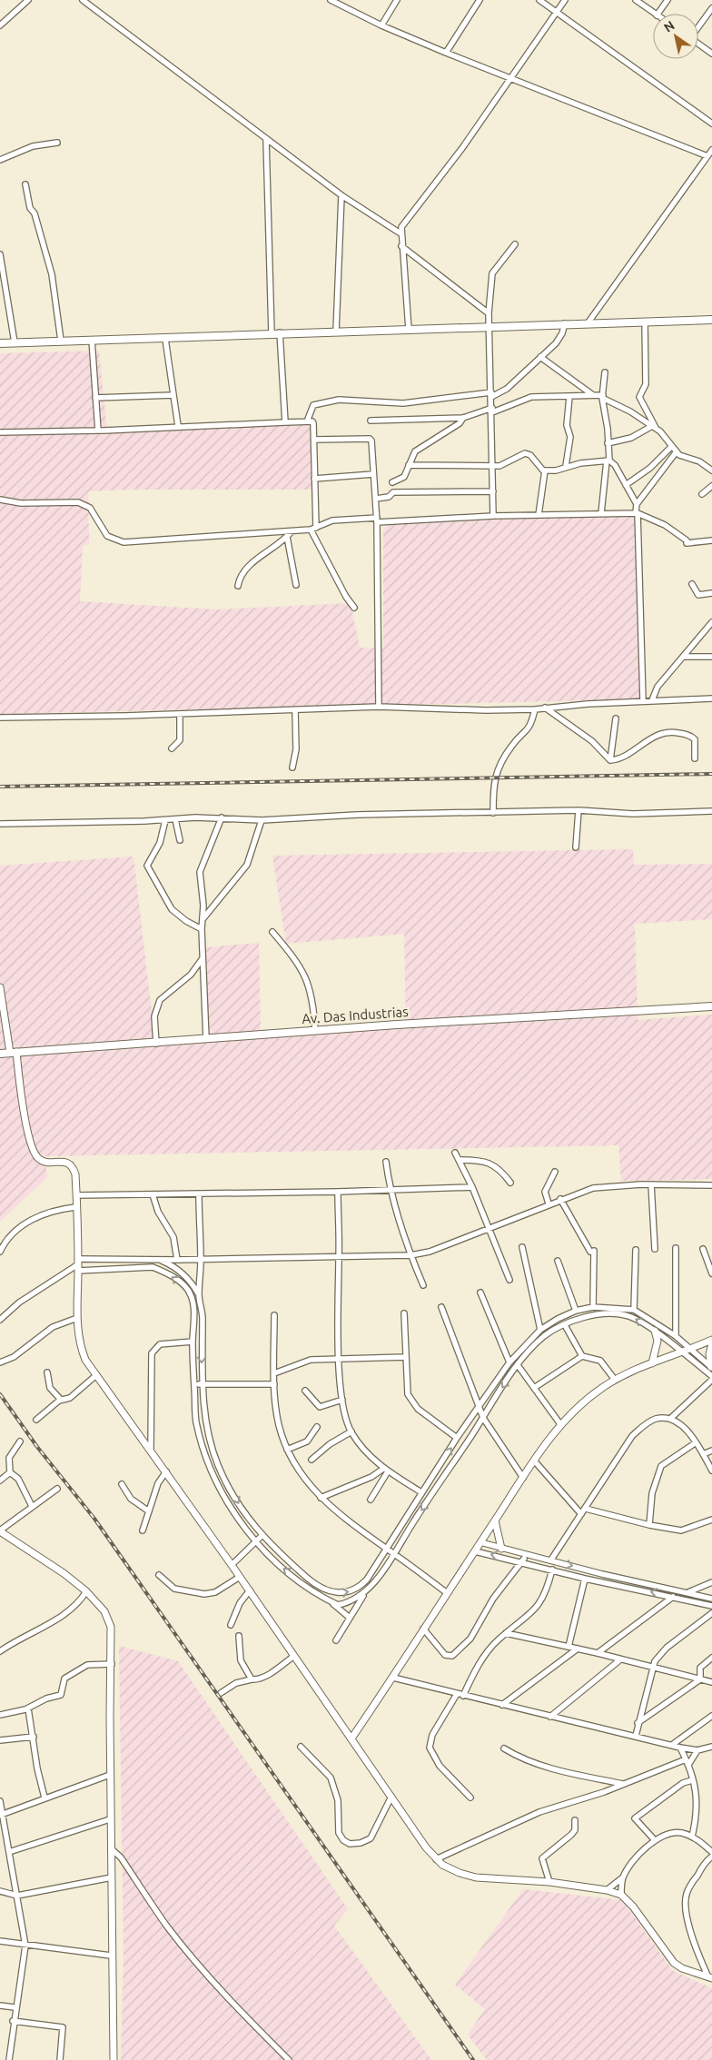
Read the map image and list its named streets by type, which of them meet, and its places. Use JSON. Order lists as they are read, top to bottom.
{
  "streets": {
    "main road": ["Av. Das Industrias"]
  },
  "north": "top left"
}
